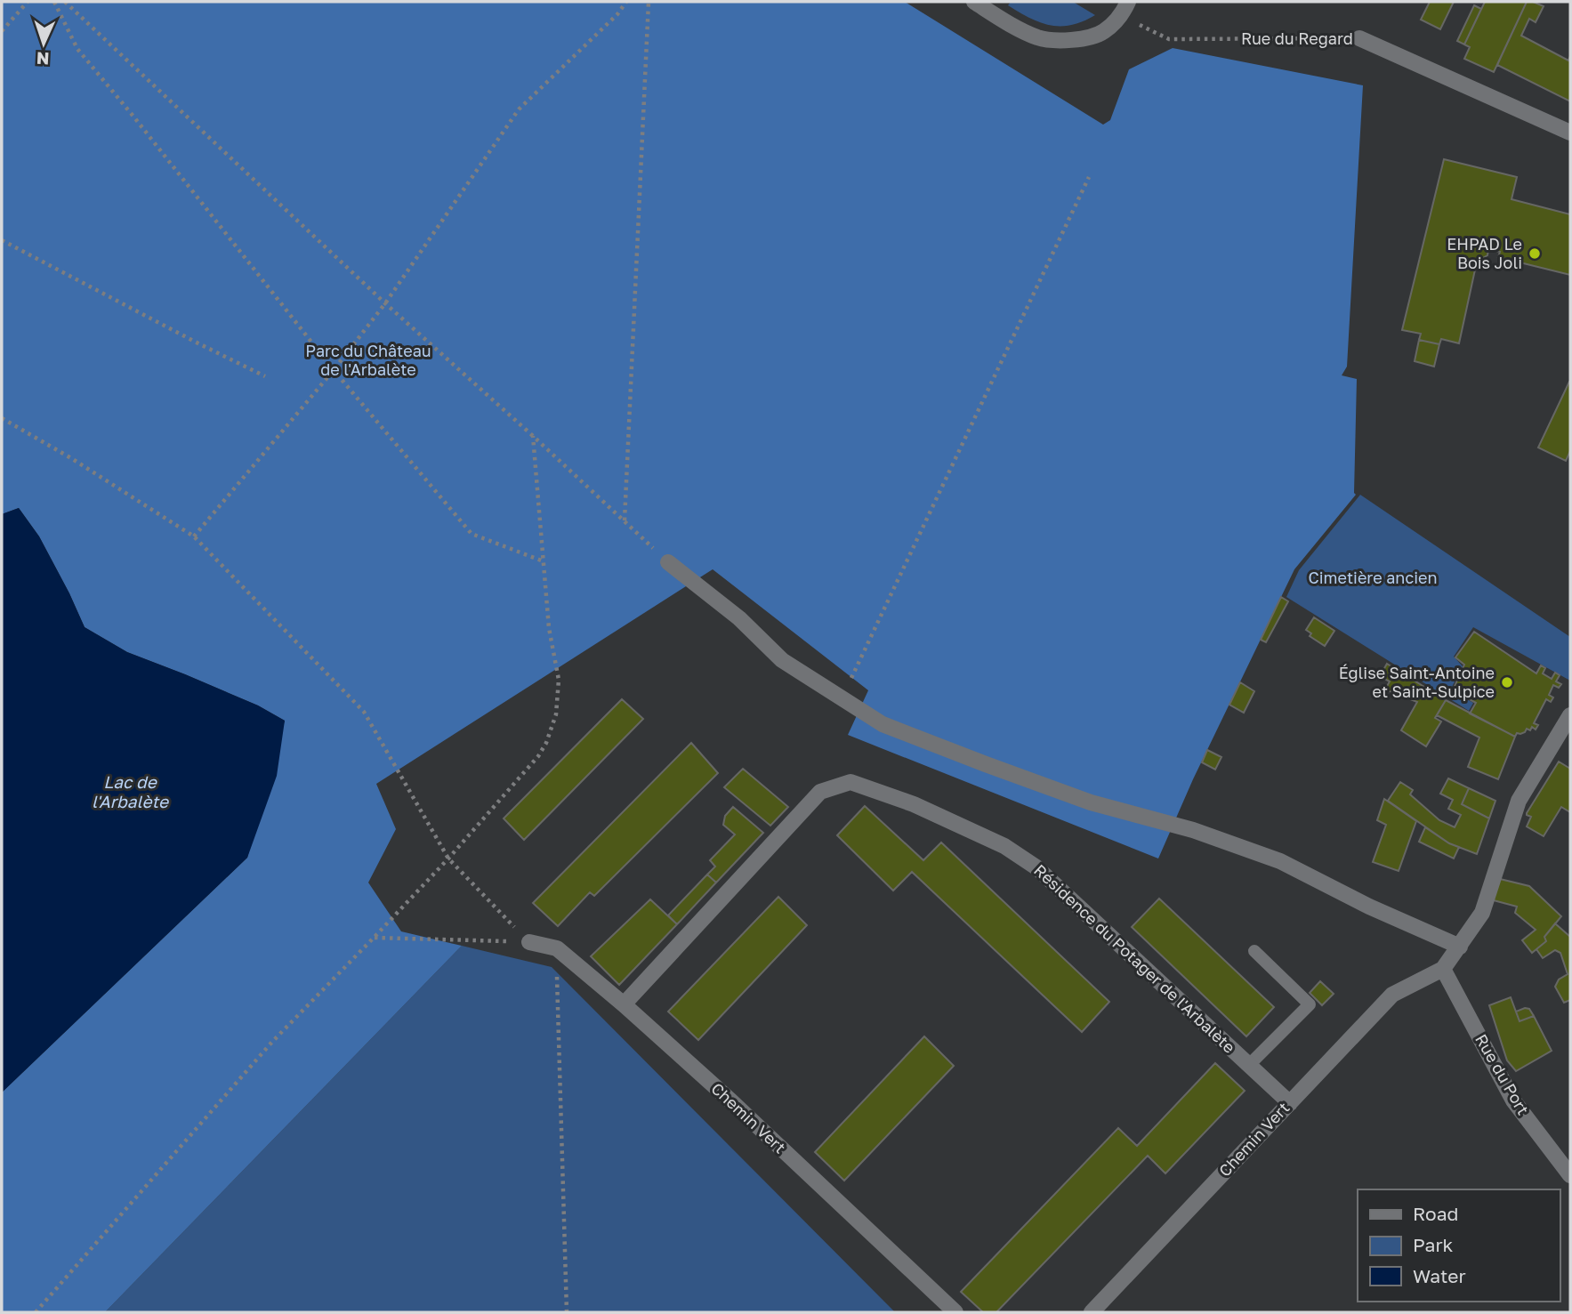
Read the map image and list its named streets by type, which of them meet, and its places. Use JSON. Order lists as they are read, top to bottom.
{
  "streets": {
    "street": [
      "Rue du Regard",
      "Résidence du Potager de l'Arbalète",
      "Rue du Port",
      "Chemin Vert"
    ]
  },
  "crossings": [
    ["Résidence du Potager de l'Arbalète", "Chemin Vert"],
    ["Rue du Port", "Chemin Vert"]
  ],
  "water": ["Lac de l'Arbalète"],
  "parks": ["Parc du Château de l'Arbalète", "Cimetière ancien"],
  "places": ["EHPAD Le Bois Joli", "Église Saint-Antoine et Saint-Sulpice"],
  "legend": ["Road", "Park", "Water"],
  "north": "bottom"
}
